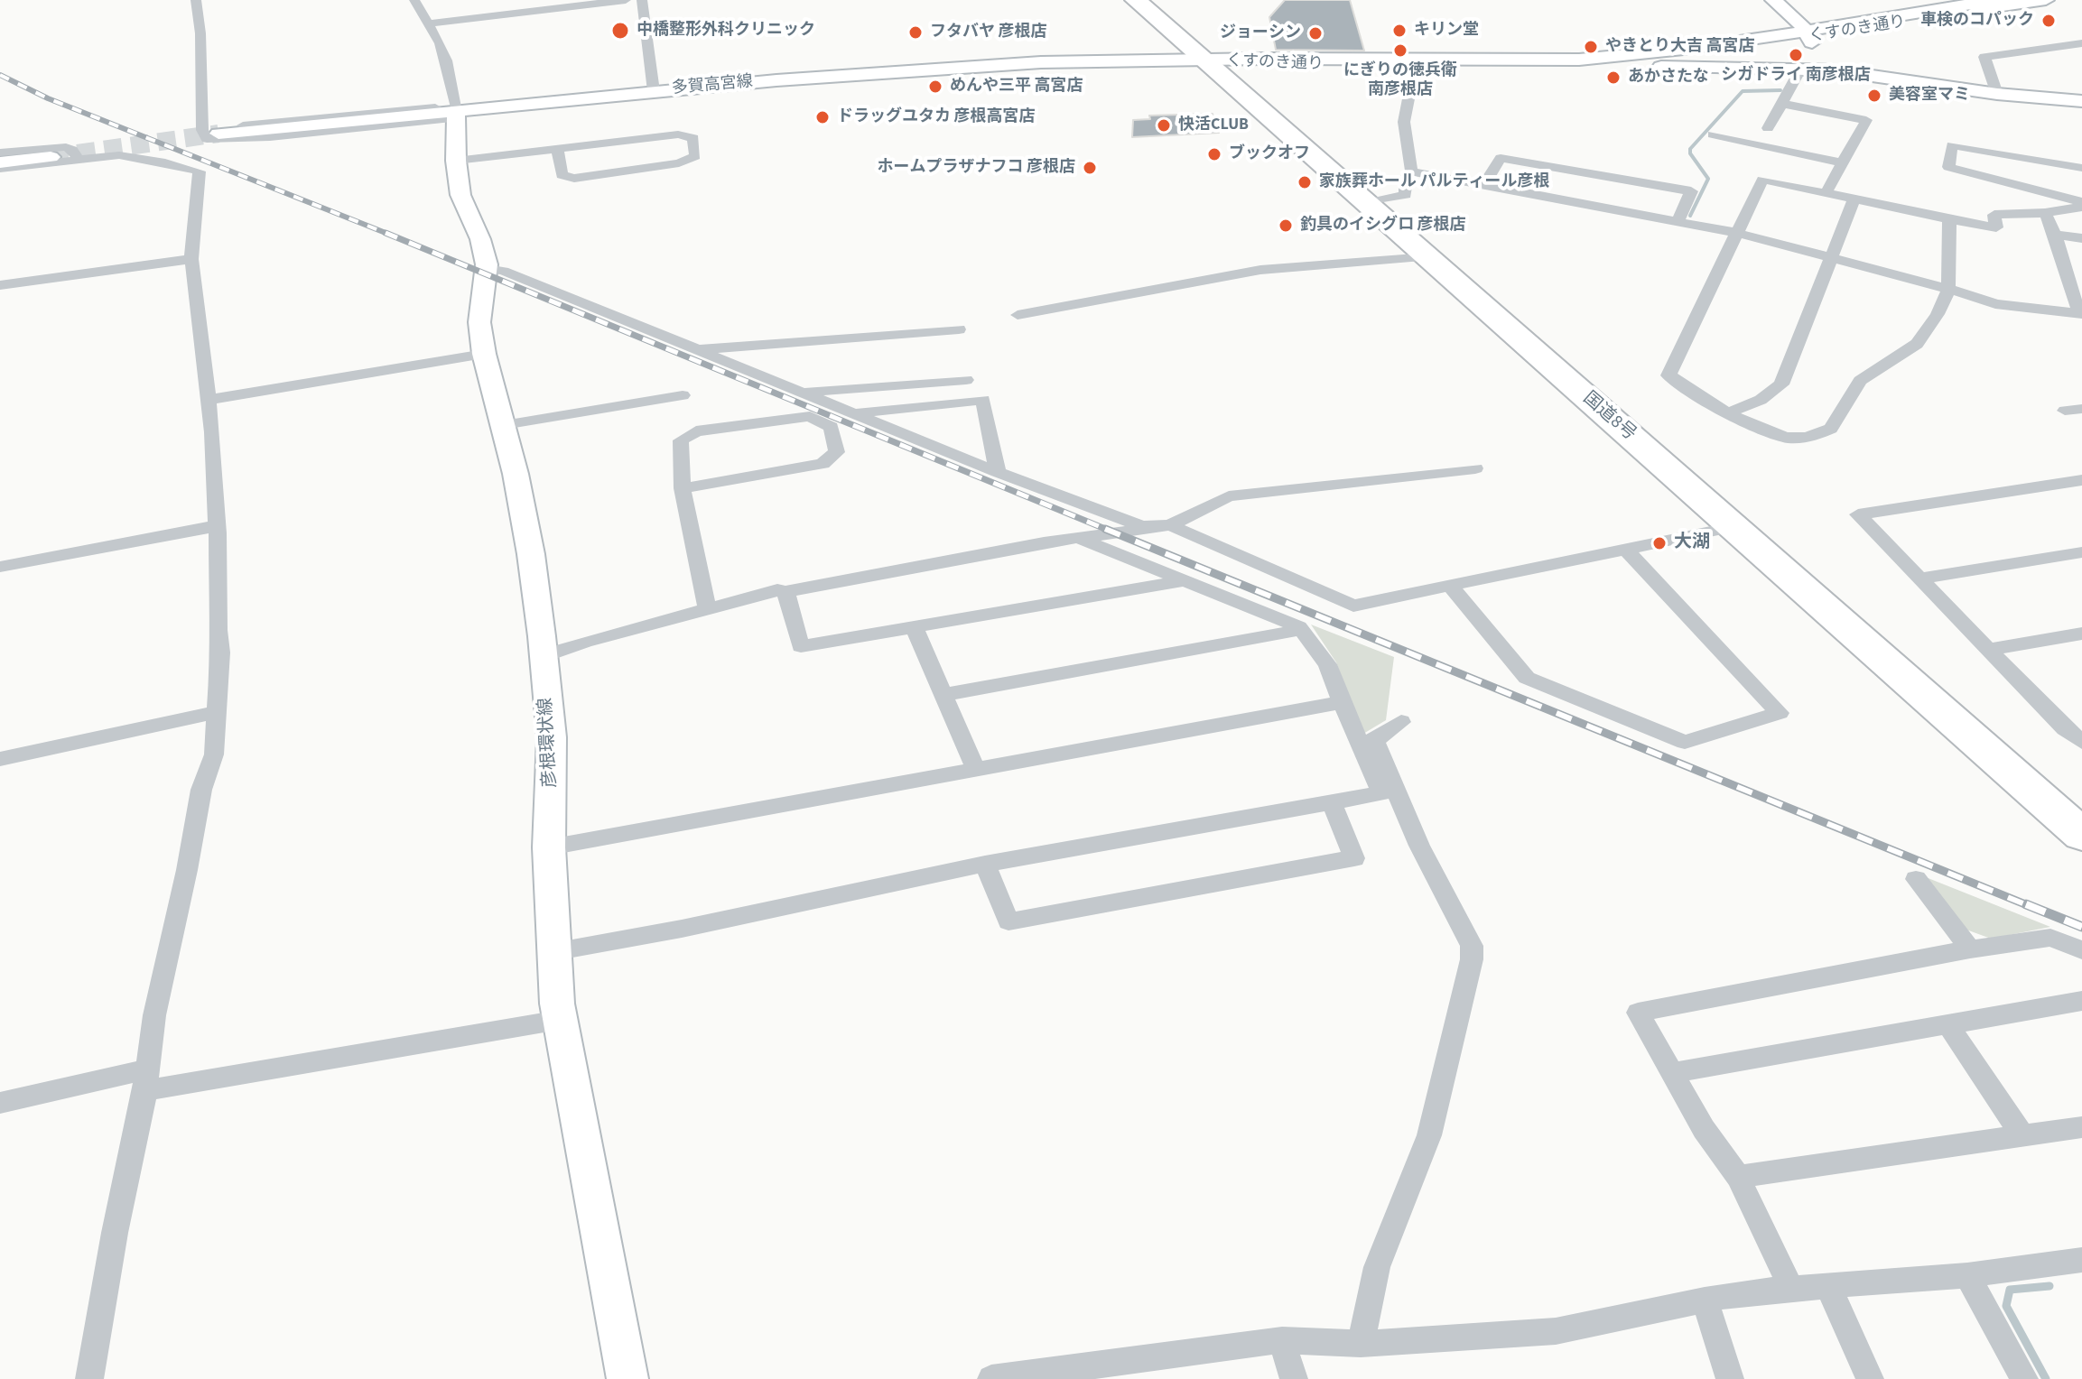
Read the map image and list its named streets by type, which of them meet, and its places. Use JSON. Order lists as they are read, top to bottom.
{
  "streets": {
    "highway": ["国道8号"],
    "main road": ["くすのき通り", "多賀高宮線", "彦根環状線"]
  },
  "crossings": [
    ["くすのき通り", "多賀高宮線"],
    ["くすのき通り", "国道8号"],
    ["多賀高宮線", "国道8号"],
    ["多賀高宮線", "彦根環状線"]
  ],
  "places": [
    "車検のコパック",
    "中橋整形外科クリニック",
    "キリン堂",
    "フタバヤ 彦根店",
    "ジョーシン",
    "やきとり大吉 高宮店",
    "にぎりの徳兵衛 南彦根店",
    "シガドライ 南彦根店",
    "あかさたな",
    "めんや三平 高宮店",
    "美容室マミ",
    "ドラッグユタカ 彦根高宮店",
    "快活CLUB",
    "ブックオフ",
    "ホームプラザナフコ 彦根店",
    "家族葬ホール パルティール彦根",
    "釣具のイシグロ 彦根店",
    "大湖"
  ]
}
